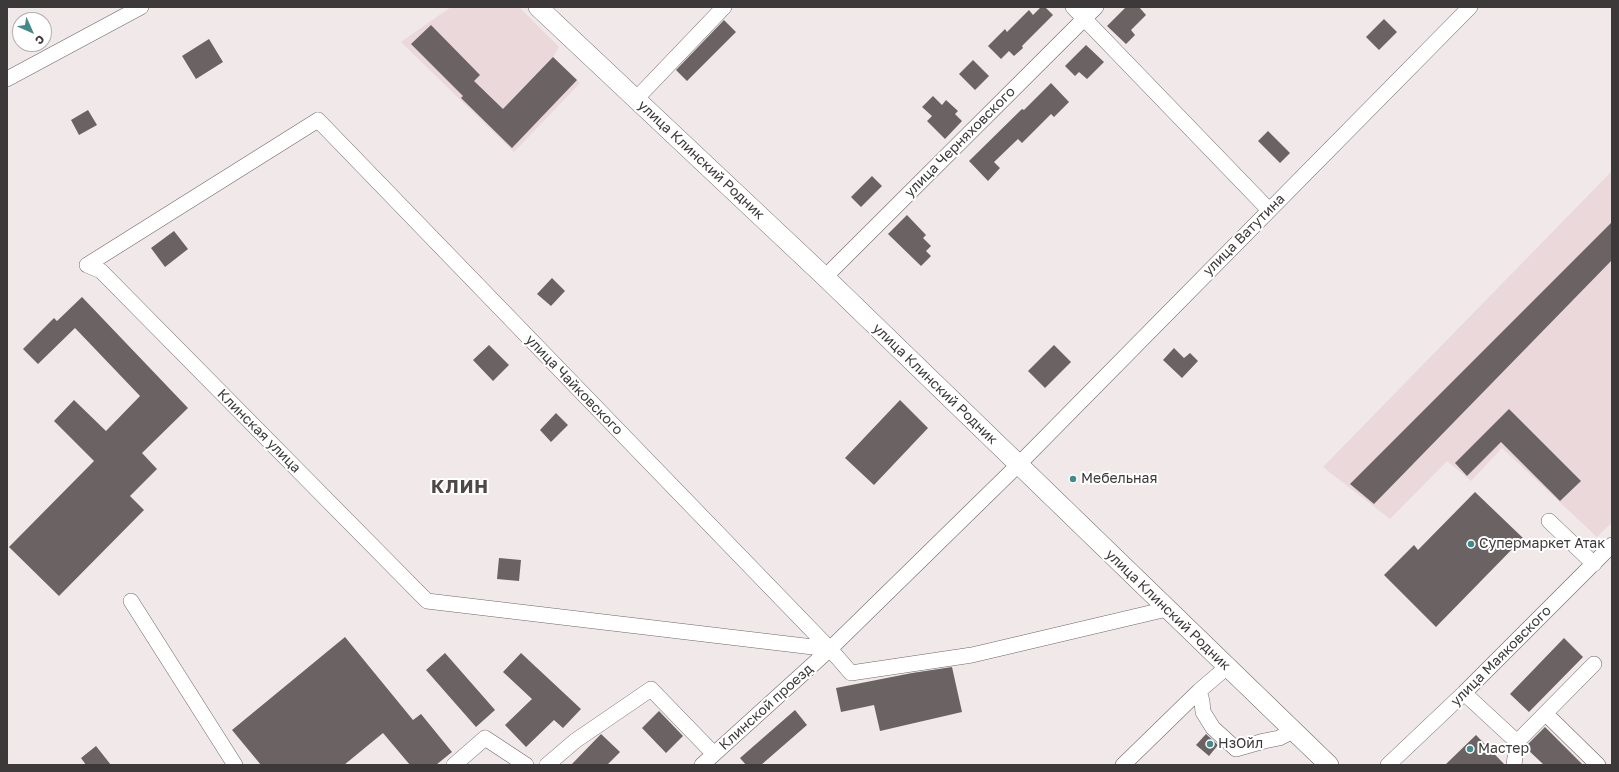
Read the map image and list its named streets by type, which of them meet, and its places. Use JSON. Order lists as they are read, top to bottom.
{
  "streets": {
    "main road": ["улица Клинский Родник"],
    "street": [
      "улица Черняховского",
      "улица Ватутина",
      "улица Чайковского",
      "Клинская улица",
      "улица Маяковского",
      "Клинской проезд"
    ]
  },
  "crossings": [
    ["улица Черняховского", "улица Клинский Родник"],
    ["улица Клинский Родник", "улица Ватутина"],
    ["улица Клинский Родник", "улица Чайковского"],
    ["улица Ватутина", "улица Чайковского"],
    ["улица Ватутина", "Клинская улица"],
    ["улица Ватутина", "Клинской проезд"],
    ["улица Чайковского", "Клинская улица"],
    ["улица Чайковского", "Клинской проезд"],
    ["Клинская улица", "Клинской проезд"]
  ],
  "districts": ["КЛИН"],
  "places": [
    "Мебельная",
    "Супермаркет Атак",
    "НзОйл",
    "Мастер"
  ],
  "north": "bottom right"
}
